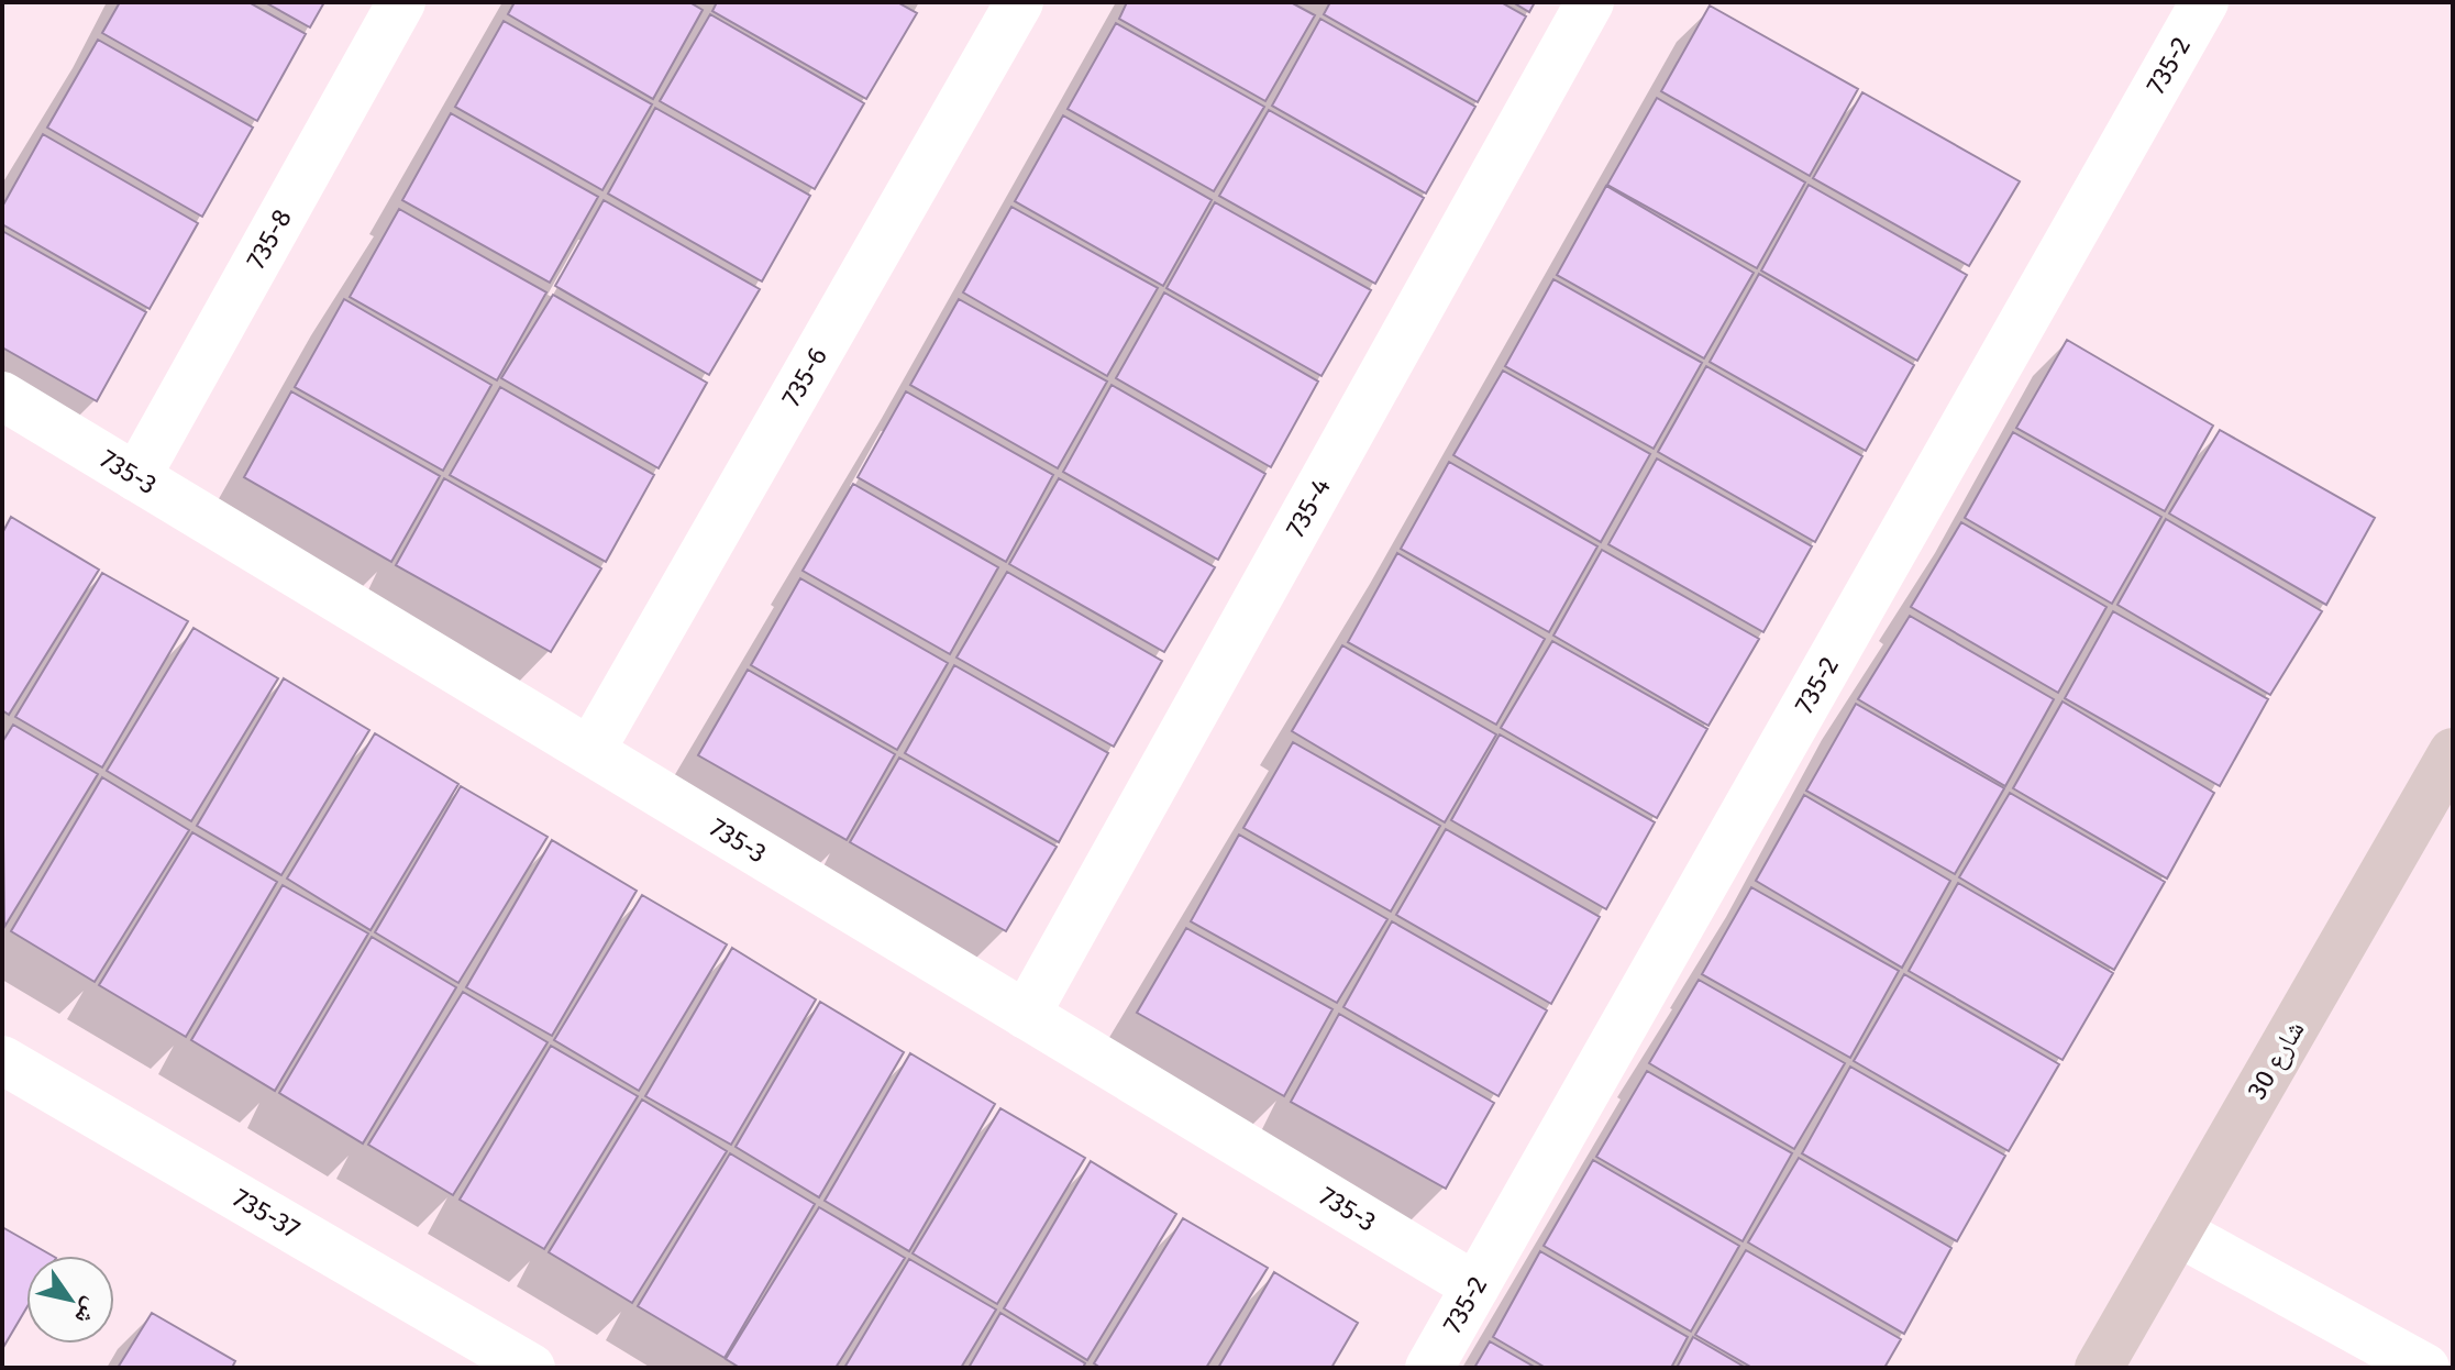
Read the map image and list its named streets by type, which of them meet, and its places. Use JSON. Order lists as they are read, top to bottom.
{
  "streets": {
    "street": [
      "735-2",
      "735-8",
      "735-6",
      "735-3",
      "735-4",
      "شارع 30",
      "735-37"
    ]
  },
  "crossings": [
    ["735-2", "735-3"],
    ["735-8", "735-3"],
    ["735-6", "735-3"],
    ["735-3", "735-4"]
  ],
  "north": "bottom right"
}
